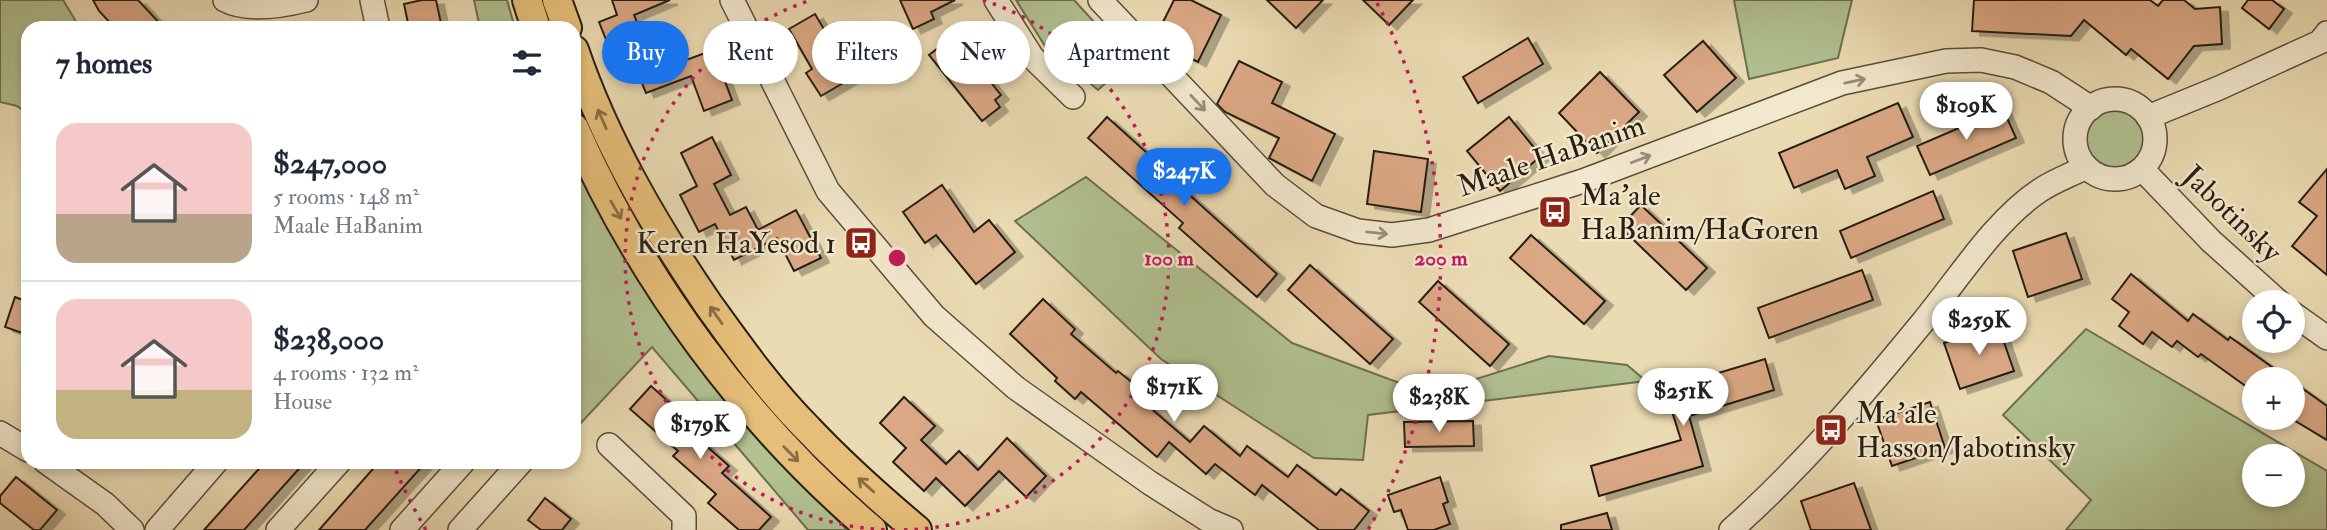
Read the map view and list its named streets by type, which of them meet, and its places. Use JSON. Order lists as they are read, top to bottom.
{
  "streets": {
    "street": ["Maale HaBanim", "Jabotinsky"]
  },
  "crossings": [
    ["Maale HaBanim", "Jabotinsky"]
  ],
  "one_way": ["Maale HaBanim"],
  "places": {
    "bus stop": ["Ma'ale HaBanim/HaGoren", "Keren HaYesod 1", "Ma'ale Hasson/Jabotinsky"]
  },
  "page": {
    "chip": [
      "Buy",
      "Rent",
      "Filters",
      "New",
      "Apartment"
    ],
    "heading": "7 homes",
    "price": [
      "$109K",
      "$247K",
      "$259K",
      "$171K",
      "$251K",
      "$238K",
      "$179K"
    ],
    "list": [
      {
        "name": "$247,000",
        "note": "5 rooms · 148 m² · Maale HaBanim"
      },
      {
        "name": "$238,000",
        "note": "4 rooms · 132 m² · House"
      }
    ],
    "map_buttons": ["+", "−"]
  },
  "rings": ["100 m", "200 m"]
}
